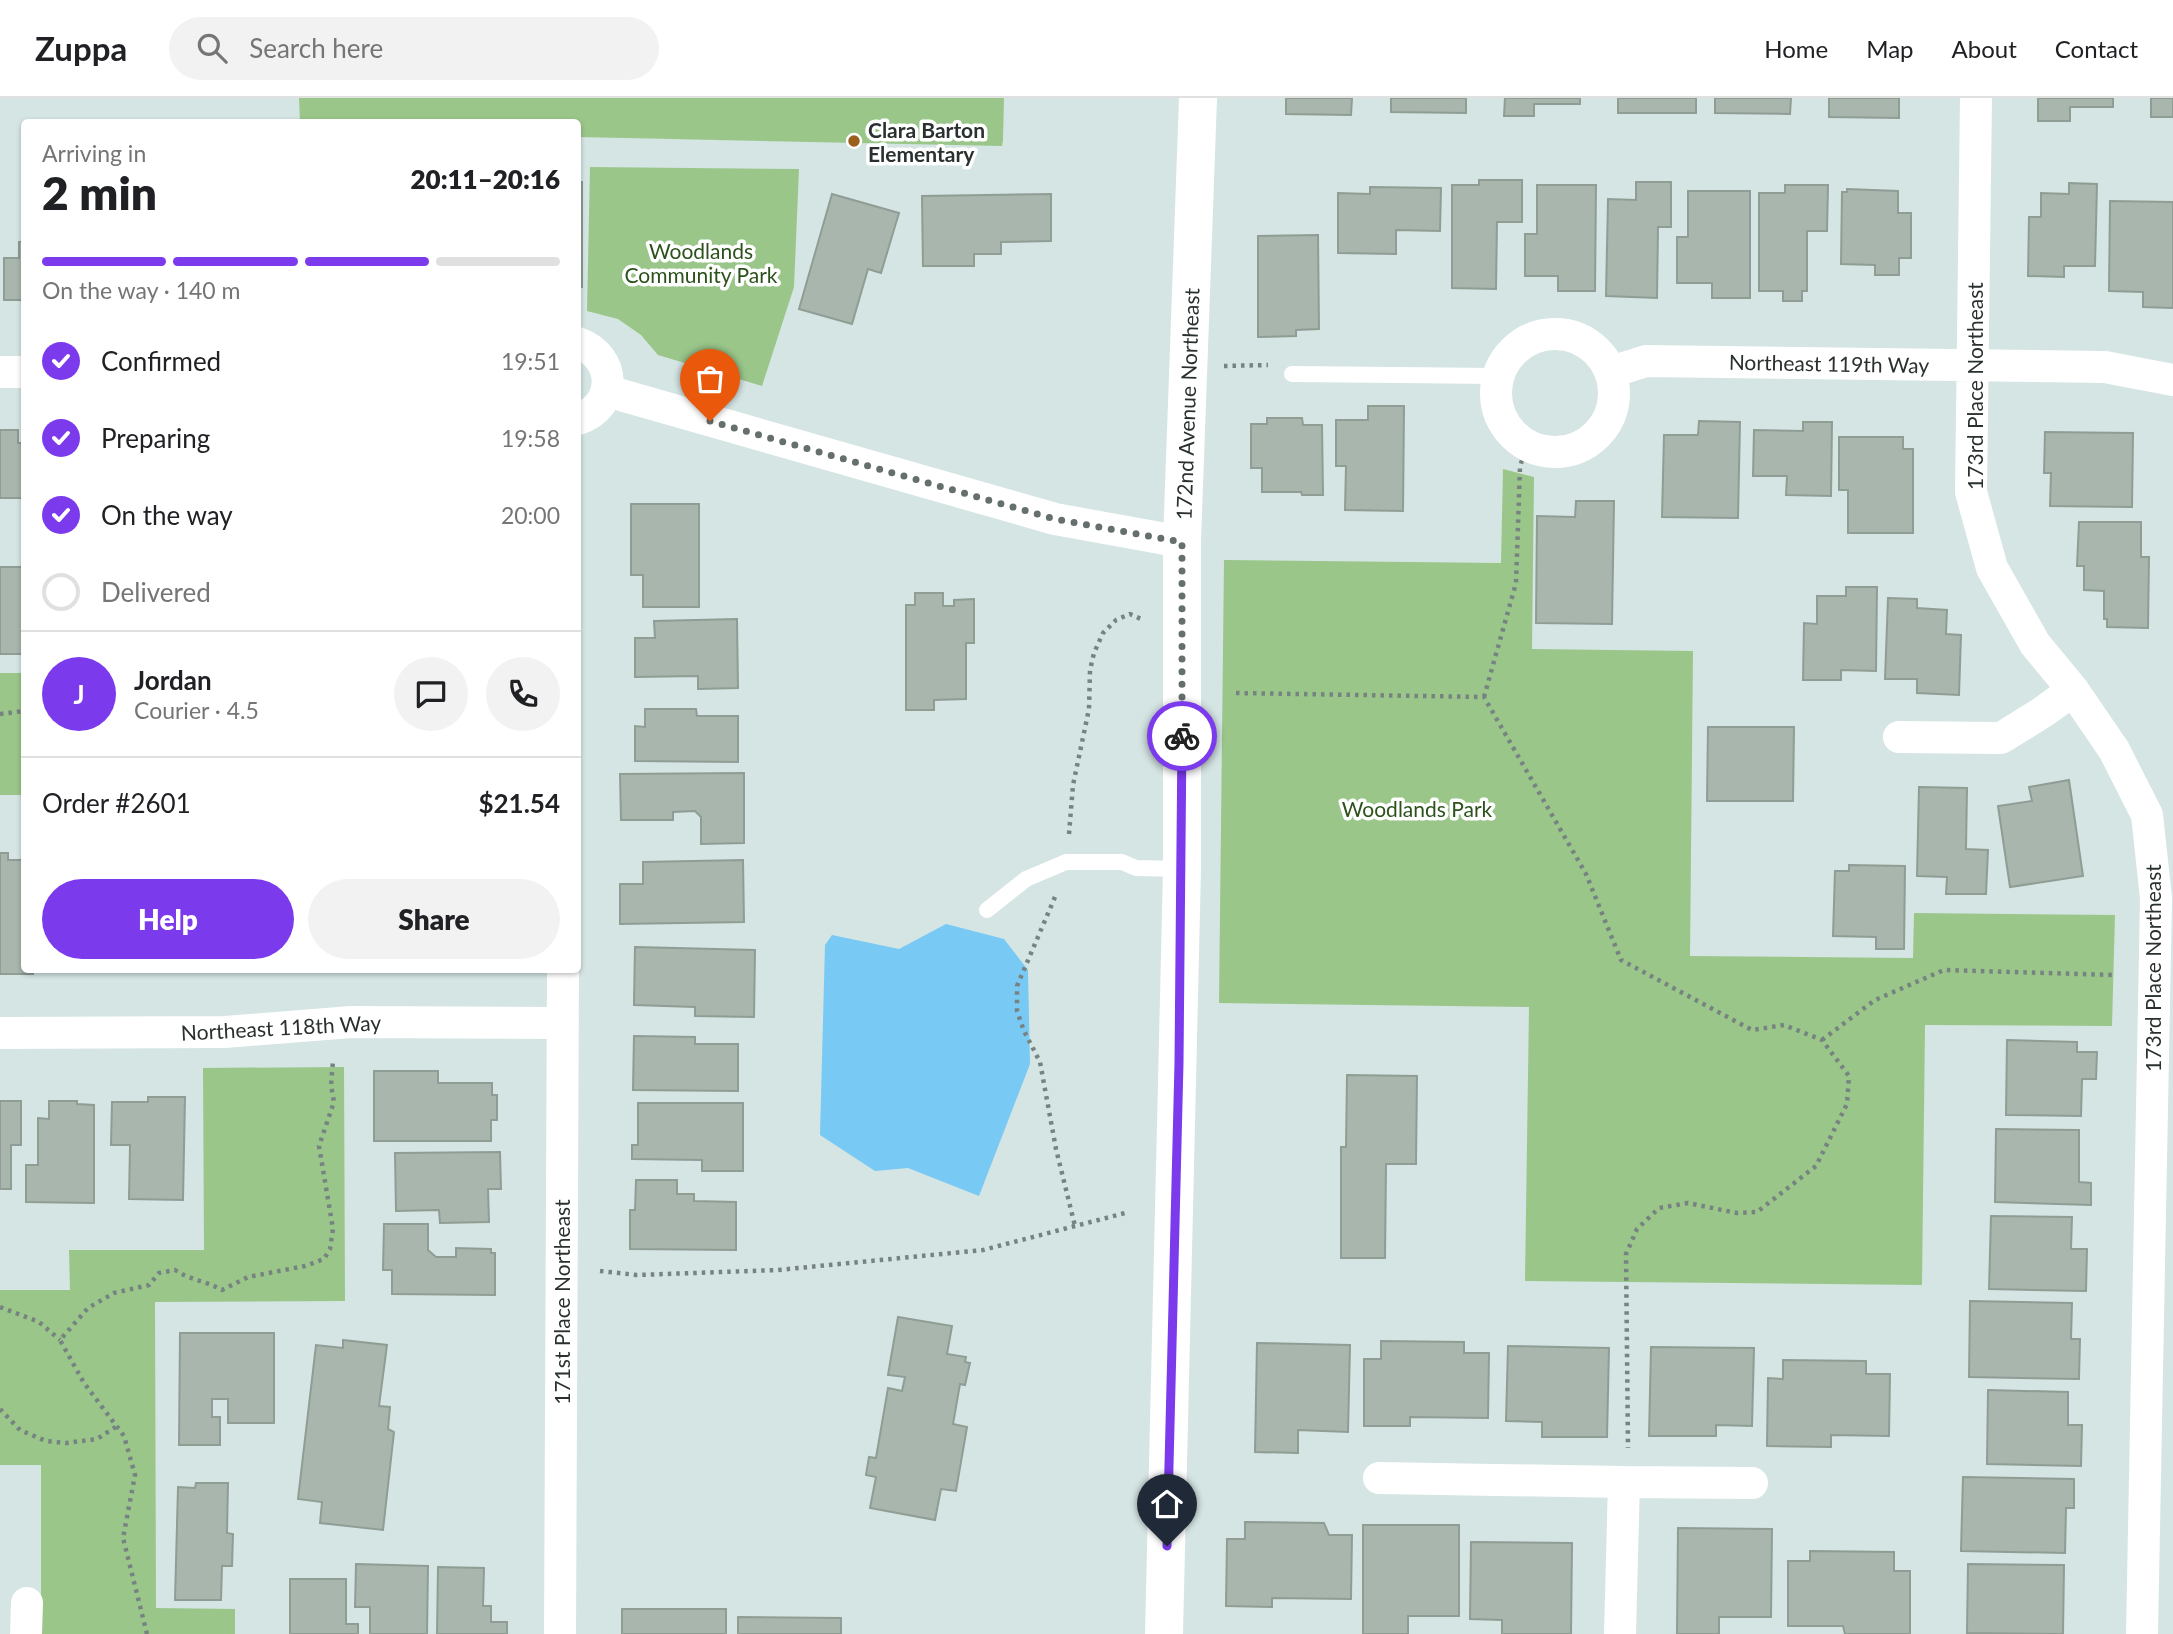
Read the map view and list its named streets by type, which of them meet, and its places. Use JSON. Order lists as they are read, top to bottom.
{
  "streets": {
    "street": [
      "Northeast 119th Way",
      "173rd Place Northeast",
      "172nd Avenue Northeast",
      "Northeast 118th Way",
      "171st Place Northeast"
    ]
  },
  "crossings": [
    ["Northeast 119th Way", "173rd Place Northeast"],
    ["Northeast 118th Way", "171st Place Northeast"]
  ],
  "parks": ["Woodlands Community Park", "Woodlands Park"],
  "places": ["Clara Barton Elementary"],
  "page": {
    "header": "Zuppa",
    "search": "Search here",
    "nav": [
      "Home",
      "Map",
      "About",
      "Contact"
    ],
    "heading": ["2 min", "Arriving in", "20:11–20:16"],
    "panel": [
      "Jordan",
      "Courier · 4.5",
      "Order #2601",
      "$21.54"
    ],
    "bar": "On the way · 140 m",
    "list": [
      ["Confirmed", "19:51"],
      ["Preparing", "19:58"],
      ["On the way", "20:00"],
      "Delivered"
    ],
    "round": "J",
    "buttons": ["Help", "Share"]
  }
}
